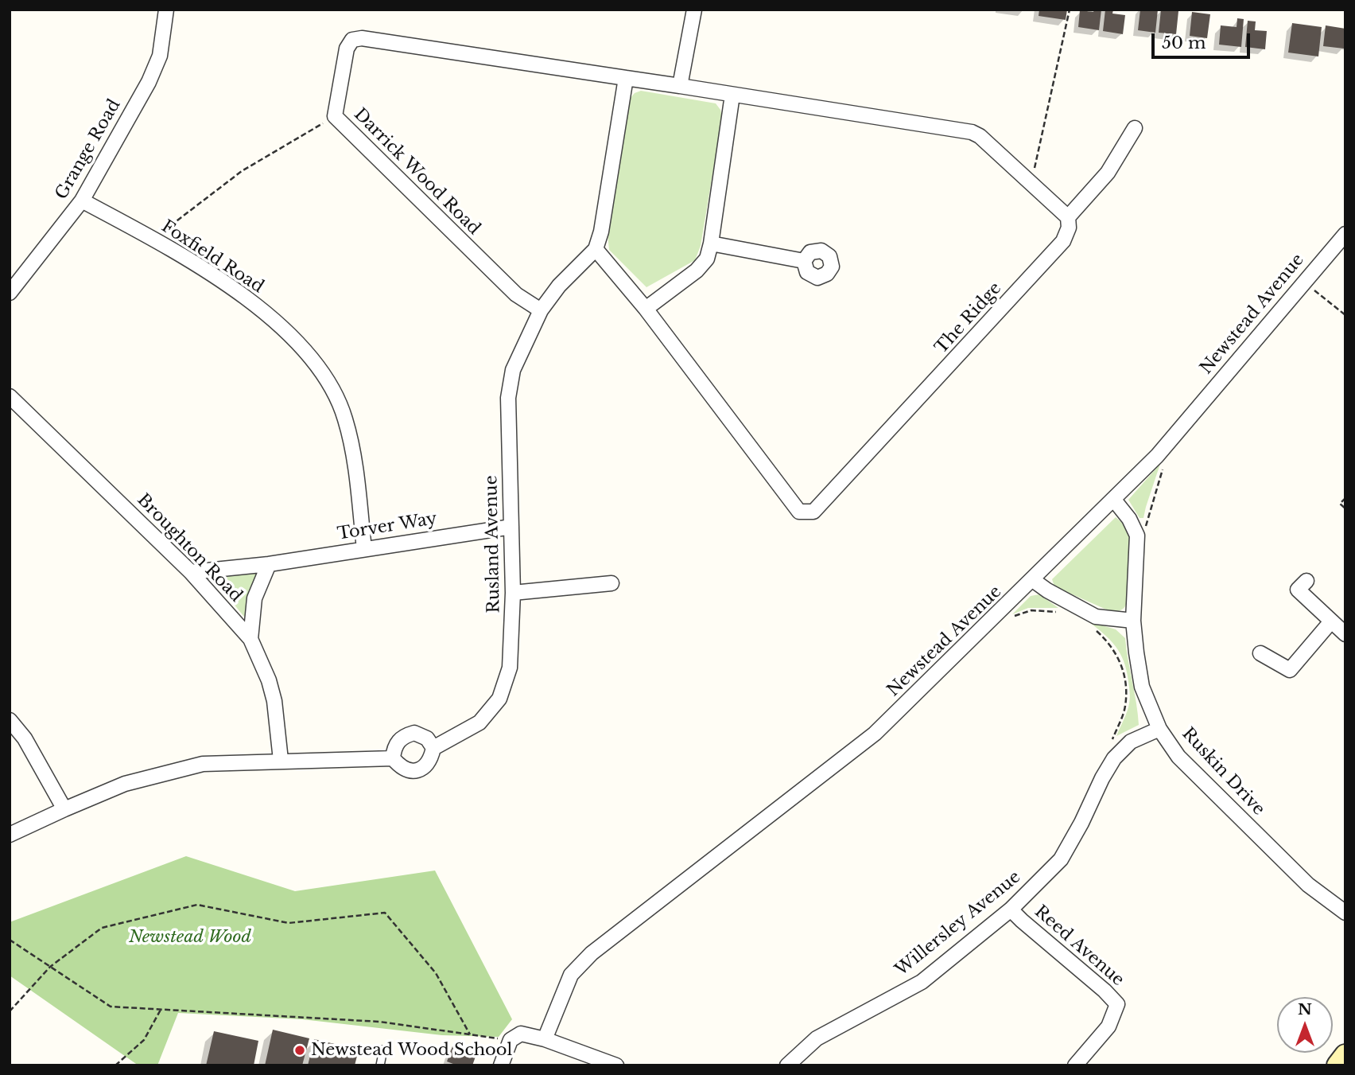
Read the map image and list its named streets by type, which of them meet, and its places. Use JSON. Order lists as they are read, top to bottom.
{
  "streets": {
    "street": [
      "Grange Road",
      "Darrick Wood Road",
      "Foxfield Road",
      "Newstead Avenue",
      "The Ridge",
      "Torver Way",
      "Rusland Avenue",
      "Broughton Road",
      "Ruskin Drive",
      "Willersley Avenue",
      "Reed Avenue"
    ]
  },
  "crossings": [
    ["Grange Road", "Foxfield Road"],
    ["Darrick Wood Road", "Rusland Avenue"],
    ["Foxfield Road", "Torver Way"],
    ["Torver Way", "Rusland Avenue"],
    ["Torver Way", "Broughton Road"],
    ["Rusland Avenue", "Broughton Road"],
    ["Ruskin Drive", "Willersley Avenue"],
    ["Willersley Avenue", "Reed Avenue"]
  ],
  "parks": ["Newstead Wood"],
  "places": ["Newstead Wood School"],
  "scale_bar": "50 m",
  "north": "top"
}
